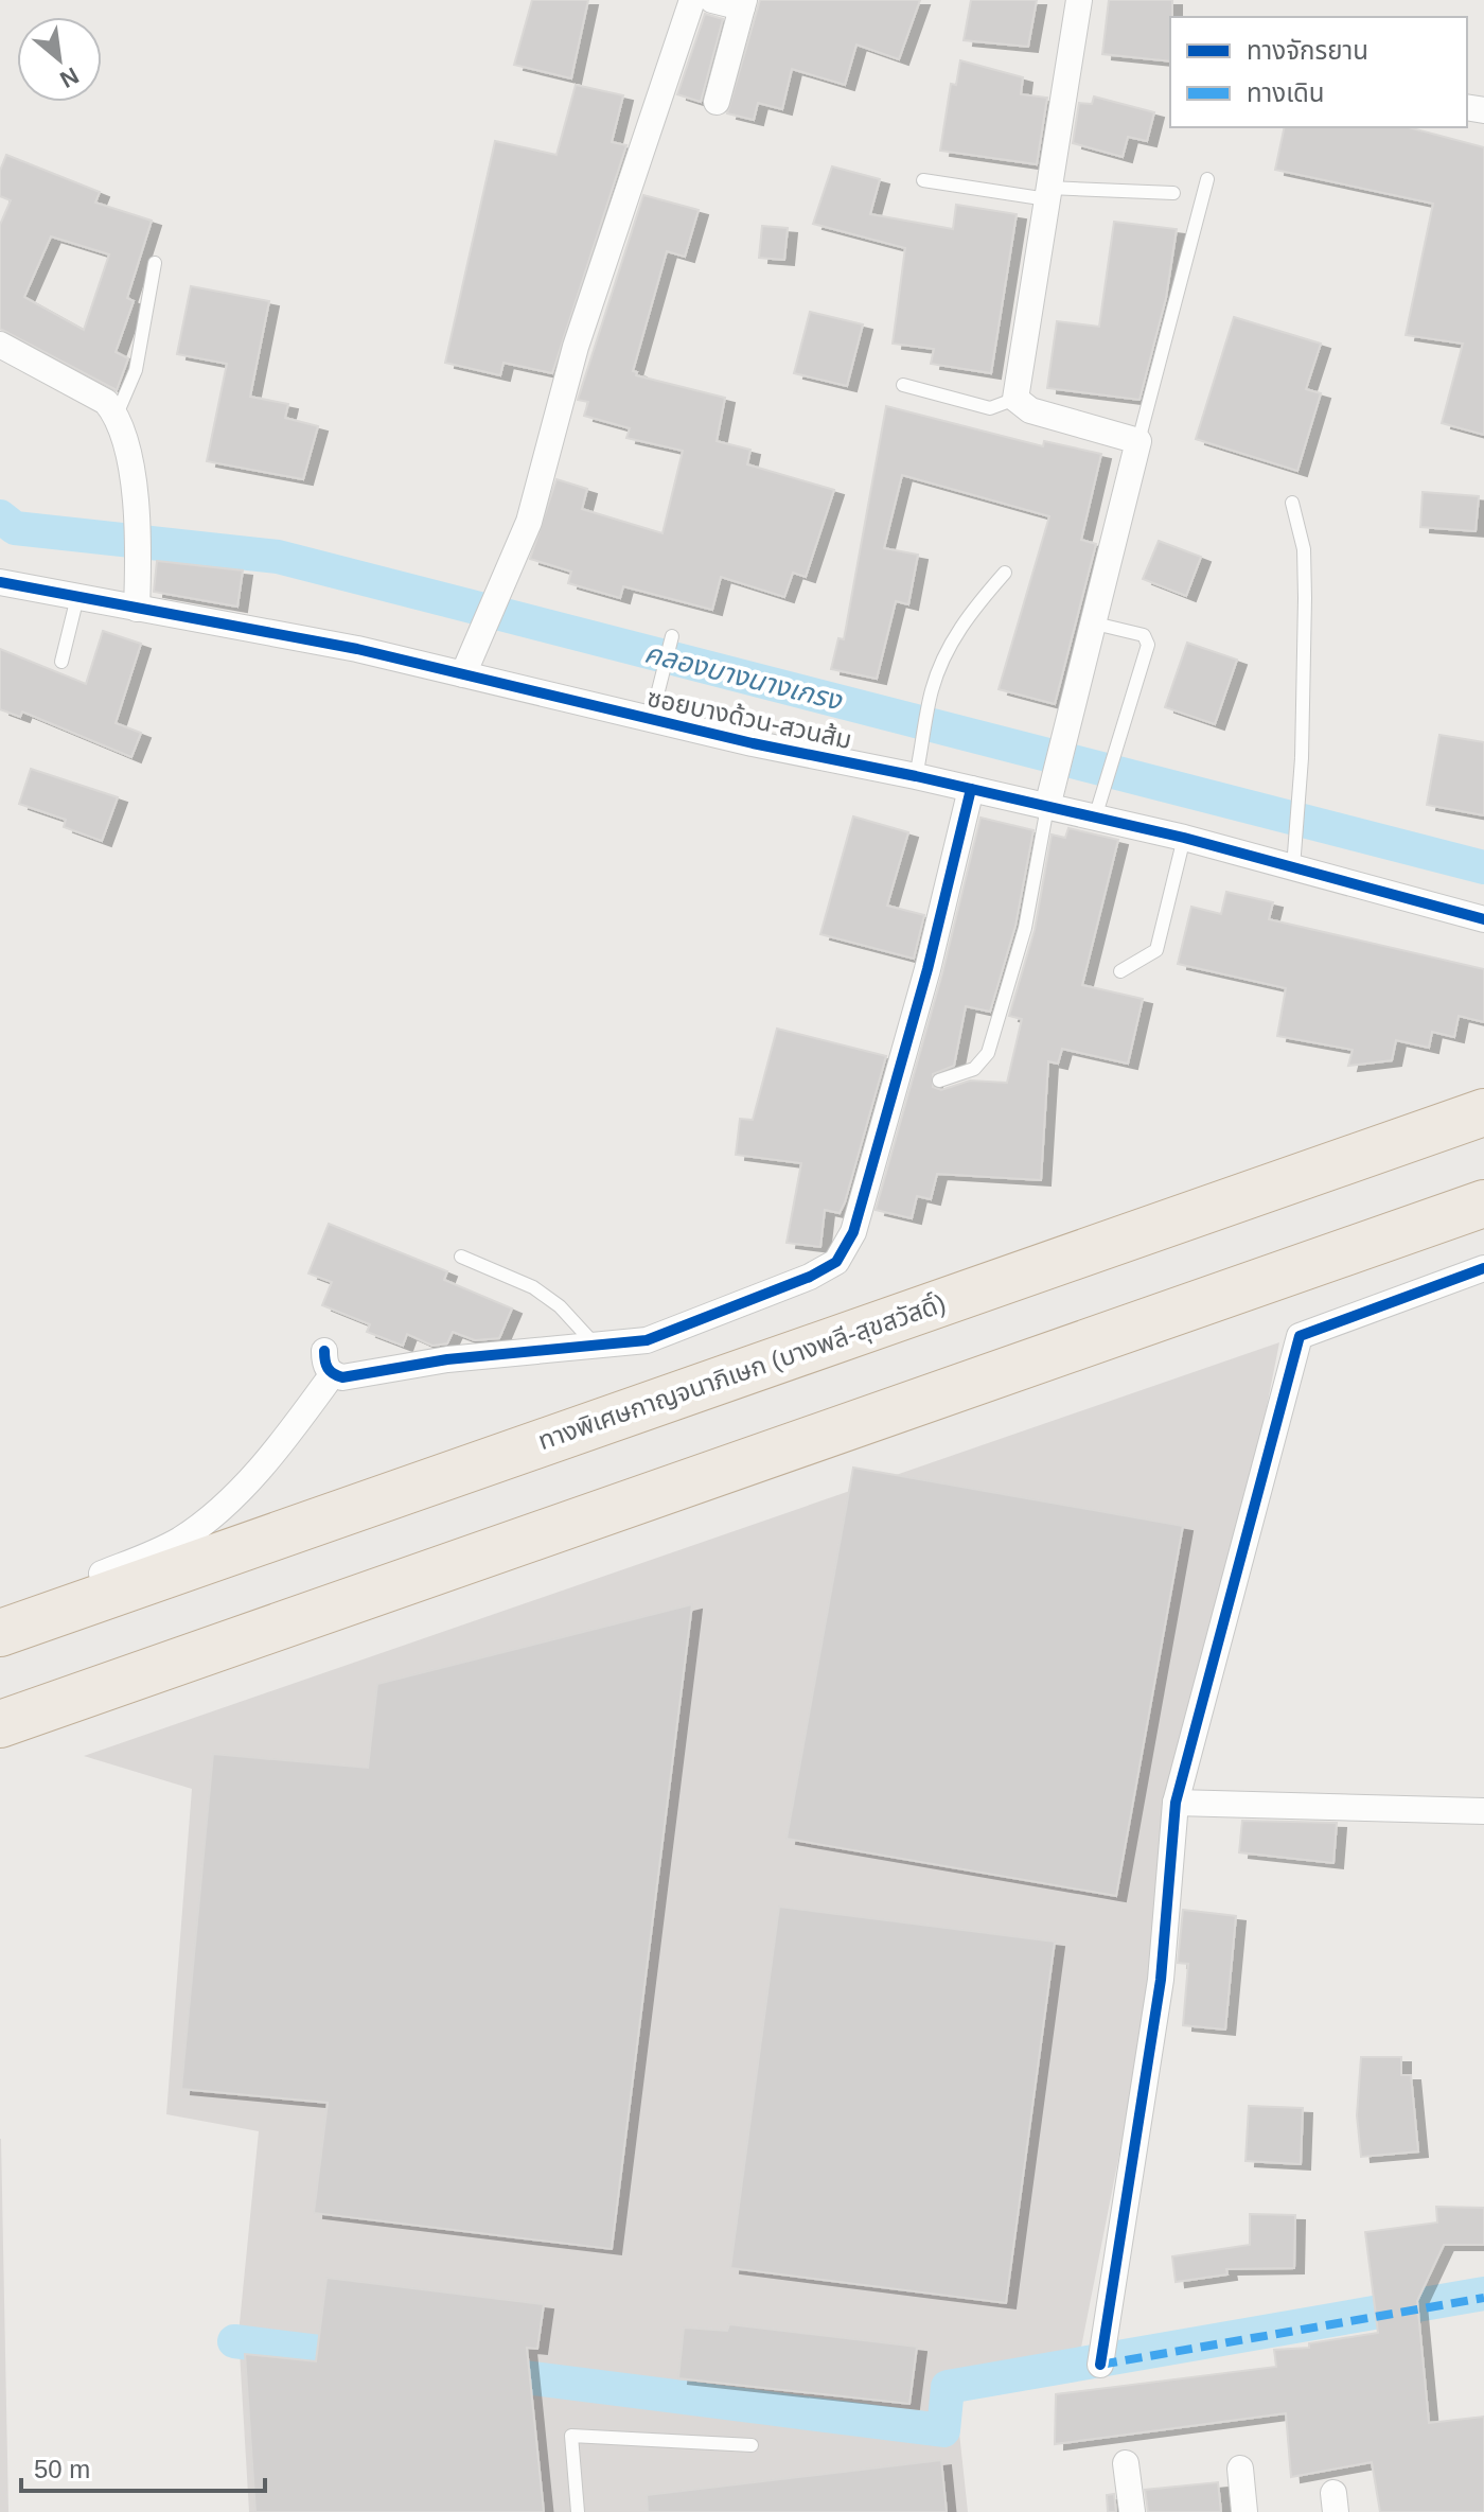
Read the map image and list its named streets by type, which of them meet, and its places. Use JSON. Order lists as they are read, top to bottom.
{
  "streets": {
    "highway": ["ทางพิเศษกาญจนาภิเษก (บางพลี-สุขสวัสดิ์)"],
    "street": ["ซอยบางด้วน-สวนส้ม"]
  },
  "water": ["คลองบางนางเกรง"],
  "legend": ["ทางจักรยาน", "ทางเดิน"],
  "scale_bar": "50 m",
  "north": "bottom right"
}
